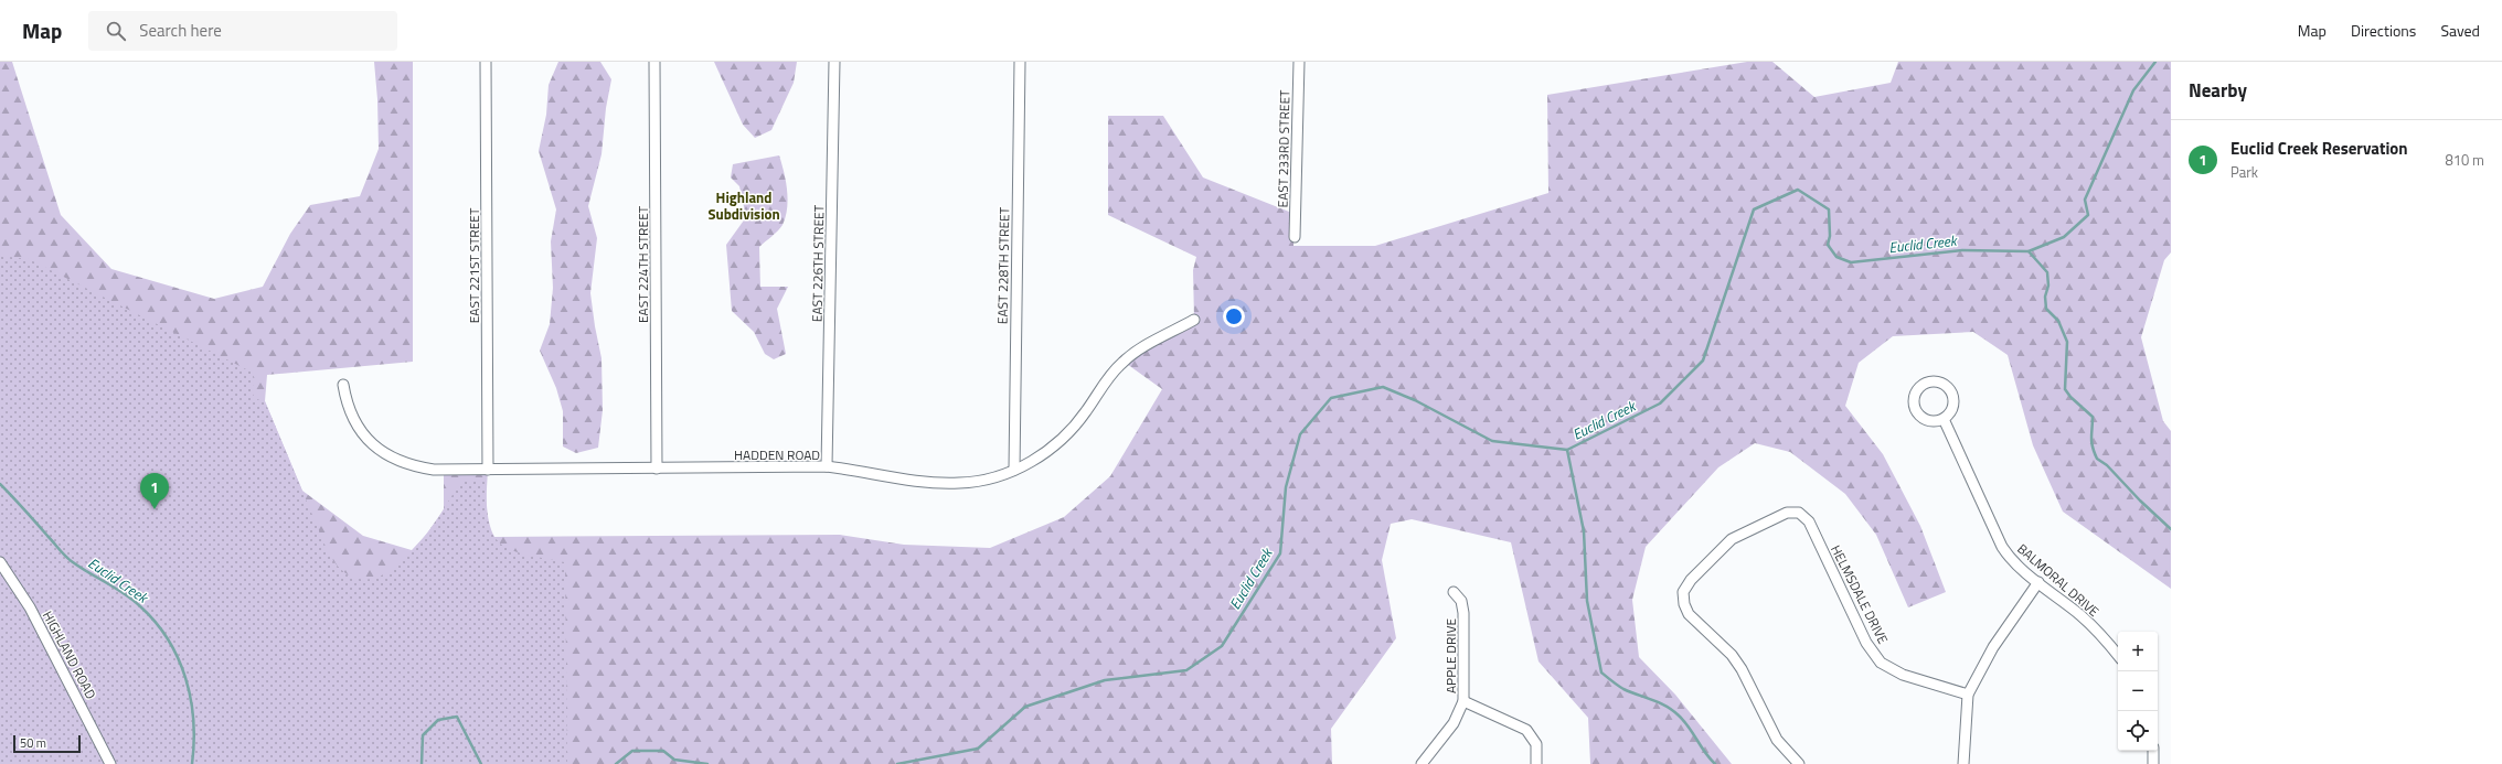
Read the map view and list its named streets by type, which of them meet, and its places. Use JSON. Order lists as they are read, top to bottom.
{
  "streets": {
    "street": [
      "EAST 233RD STREET",
      "EAST 226TH STREET",
      "EAST 224TH STREET",
      "EAST 221ST STREET",
      "EAST 228TH STREET",
      "HADDEN ROAD",
      "BALMORAL DRIVE",
      "HELMSDALE DRIVE",
      "HIGHLAND ROAD",
      "APPLE DRIVE"
    ]
  },
  "crossings": [
    ["EAST 226TH STREET", "HADDEN ROAD"],
    ["EAST 224TH STREET", "HADDEN ROAD"],
    ["EAST 221ST STREET", "HADDEN ROAD"],
    ["EAST 228TH STREET", "HADDEN ROAD"]
  ],
  "districts": ["Highland Subdivision"],
  "water": ["Euclid Creek"],
  "scale_bar": "50 m",
  "page": {
    "header": "Map",
    "search": "Search here",
    "nav": ["Map", "Directions", "Saved"],
    "heading": "Nearby",
    "list": [
      {
        "mark": "1",
        "name": "Euclid Creek Reservation",
        "note": "Park",
        "value": "810 m"
      }
    ],
    "pins": "1",
    "map_buttons": ["+", "−"],
    "scale": "50 m"
  }
}
